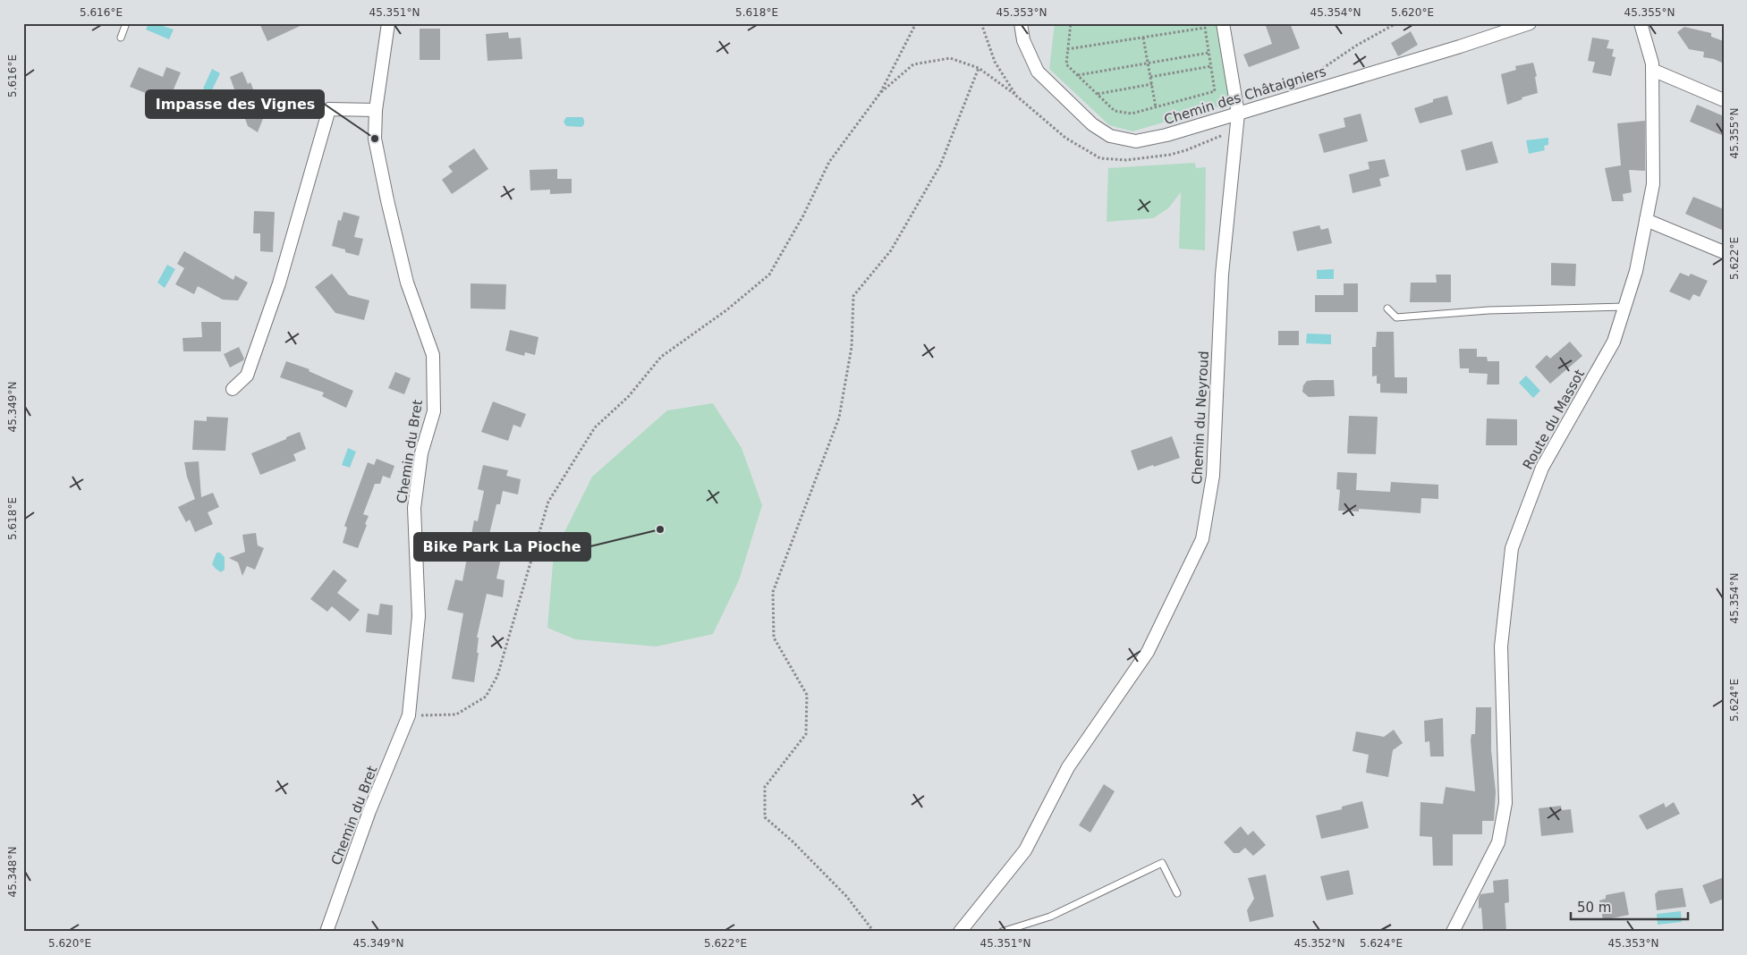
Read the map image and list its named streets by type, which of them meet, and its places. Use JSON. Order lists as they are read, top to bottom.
{
  "streets": {
    "street": [
      "Chemin des Châtaigniers",
      "Chemin du Neyroud",
      "Route du Massot",
      "Chemin du Bret"
    ]
  },
  "crossings": [
    ["Chemin des Châtaigniers", "Chemin du Neyroud"]
  ],
  "places": ["Impasse des Vignes", "Bike Park La Pioche"],
  "scale_bar": "50 m",
  "coordinates": [
    "5.616°E",
    "45.351°N",
    "5.618°E",
    "45.353°N",
    "45.354°N",
    "5.620°E",
    "45.355°N",
    "5.622°E",
    "45.349°N",
    "5.624°E",
    "45.348°N",
    "45.352°N"
  ]
}
